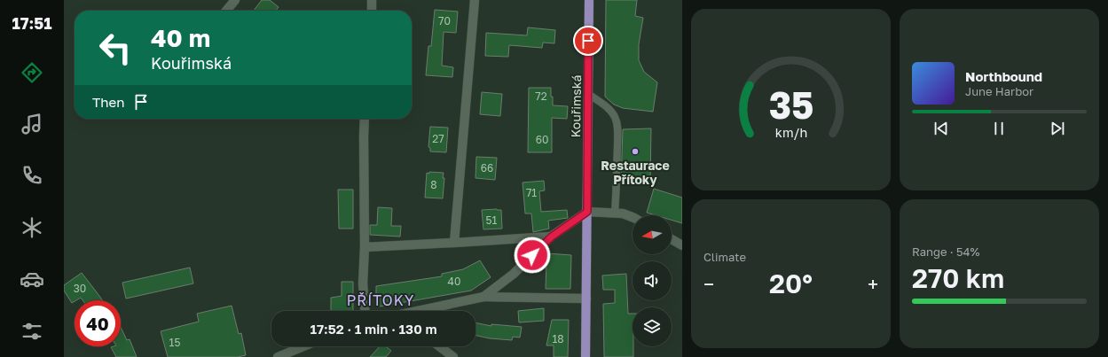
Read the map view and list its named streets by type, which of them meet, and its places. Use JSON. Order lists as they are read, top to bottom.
{
  "streets": {
    "main road": ["Kouřimská"]
  },
  "districts": ["PŘÍTOKY"],
  "places": ["Restaurace Přítoky"],
  "house_numbers": [
    "70",
    "72",
    "27",
    "60",
    "66",
    "8",
    "71",
    "51",
    "40",
    "30",
    "18",
    "15"
  ],
  "north": "left",
  "page": {
    "tabs": "17:51",
    "turn": ["40 m", "Kouřimská"],
    "song": ["Northbound", "June Harbor"],
    "then": "Then",
    "tile": [
      "Climate",
      ["Range · 54%", "270 km"]
    ],
    "heat": ["−", "20°", "+"],
    "limit": "40",
    "trip": "17:52 · 1 min · 130 m",
    "gauge": ["35", "km/h"]
  }
}
